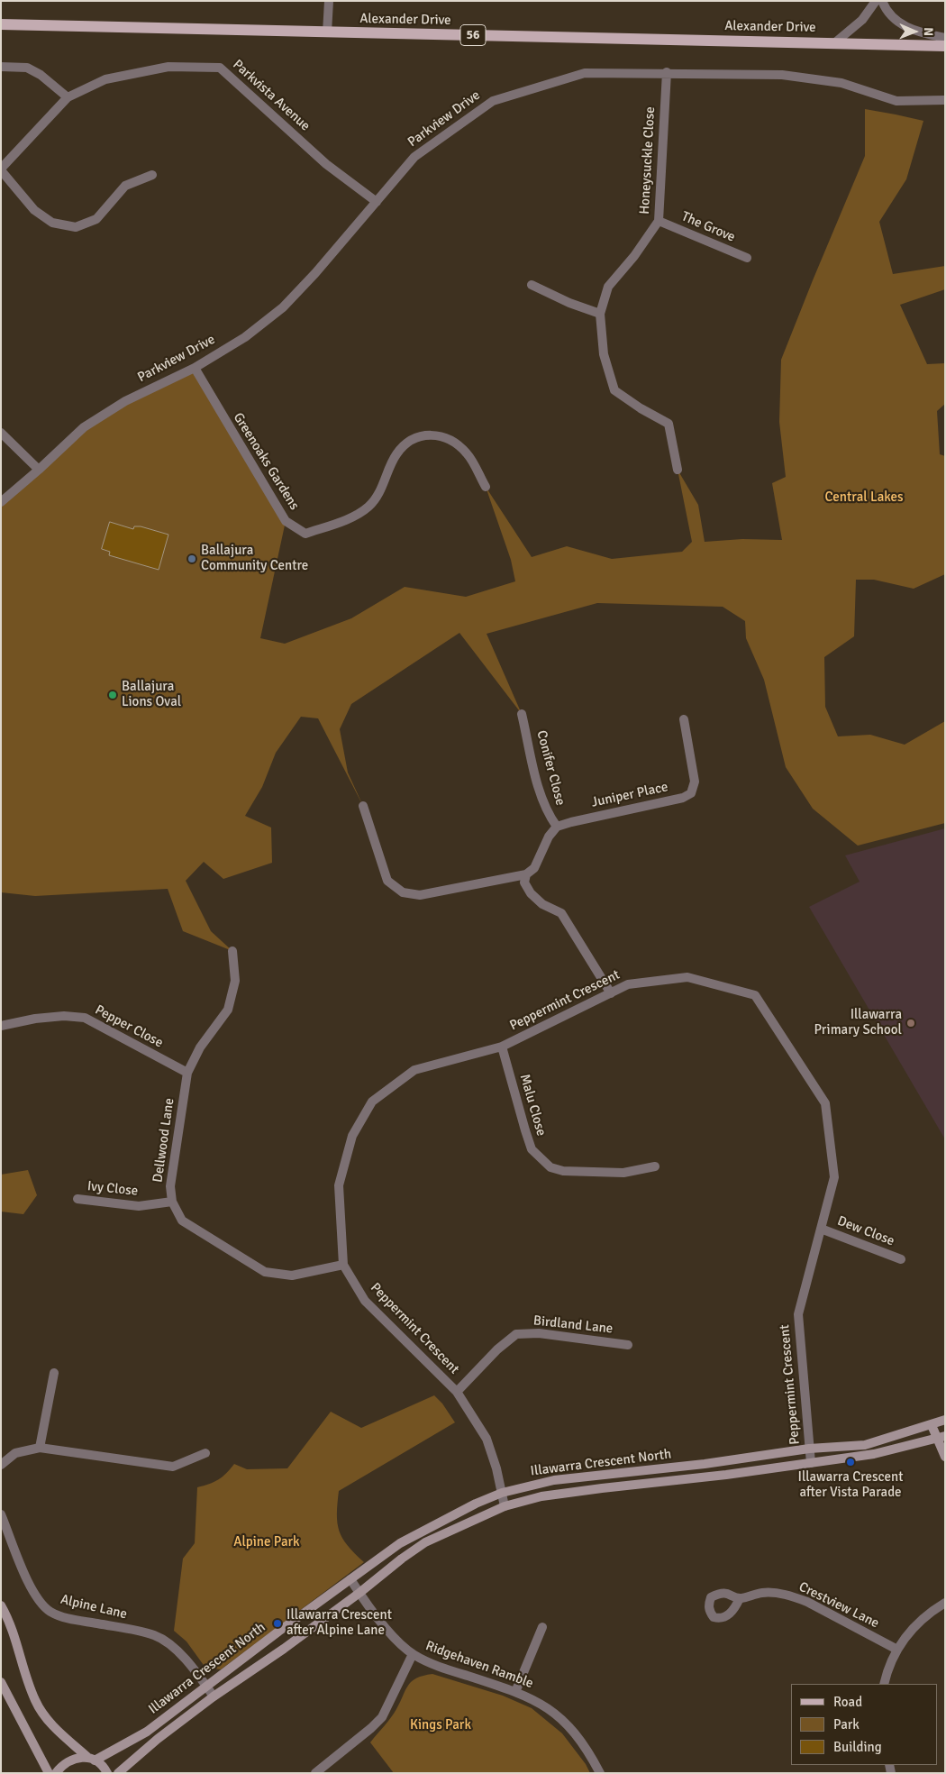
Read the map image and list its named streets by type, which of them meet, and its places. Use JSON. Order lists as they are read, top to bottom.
{
  "streets": {
    "main road": ["Alexander Drive", "56", "Illawarra Crescent North"],
    "street": [
      "Parkvista Avenue",
      "Parkview Drive",
      "Honeysuckle Close",
      "The Grove",
      "Greenoaks Gardens",
      "Conifer Close",
      "Juniper Place",
      "Peppermint Crescent",
      "Pepper Close",
      "Malu Close",
      "Dellwood Lane",
      "Ivy Close",
      "Dew Close",
      "Birdland Lane",
      "Crestview Lane",
      "Alpine Lane",
      "Ridgehaven Ramble"
    ]
  },
  "crossings": [
    ["Parkvista Avenue", "Parkview Drive"],
    ["Parkview Drive", "Honeysuckle Close"],
    ["Parkview Drive", "Greenoaks Gardens"],
    ["Honeysuckle Close", "The Grove"],
    ["Conifer Close", "Juniper Place"],
    ["Peppermint Crescent", "Malu Close"],
    ["Peppermint Crescent", "Dellwood Lane"],
    ["Peppermint Crescent", "Dew Close"],
    ["Peppermint Crescent", "Birdland Lane"],
    ["Peppermint Crescent", "Illawarra Crescent North"],
    ["Pepper Close", "Dellwood Lane"],
    ["Dellwood Lane", "Ivy Close"],
    ["Illawarra Crescent North", "Alpine Lane"],
    ["Illawarra Crescent North", "Ridgehaven Ramble"]
  ],
  "parks": ["Central Lakes", "Alpine Park", "Kings Park"],
  "places": [
    "Ballajura Community Centre",
    "Ballajura Lions Oval",
    "Illawarra Primary School",
    "Illawarra Crescent after Vista Parade",
    "Illawarra Crescent after Alpine Lane"
  ],
  "legend": ["Road", "Park", "Building"],
  "north": "right"
}
